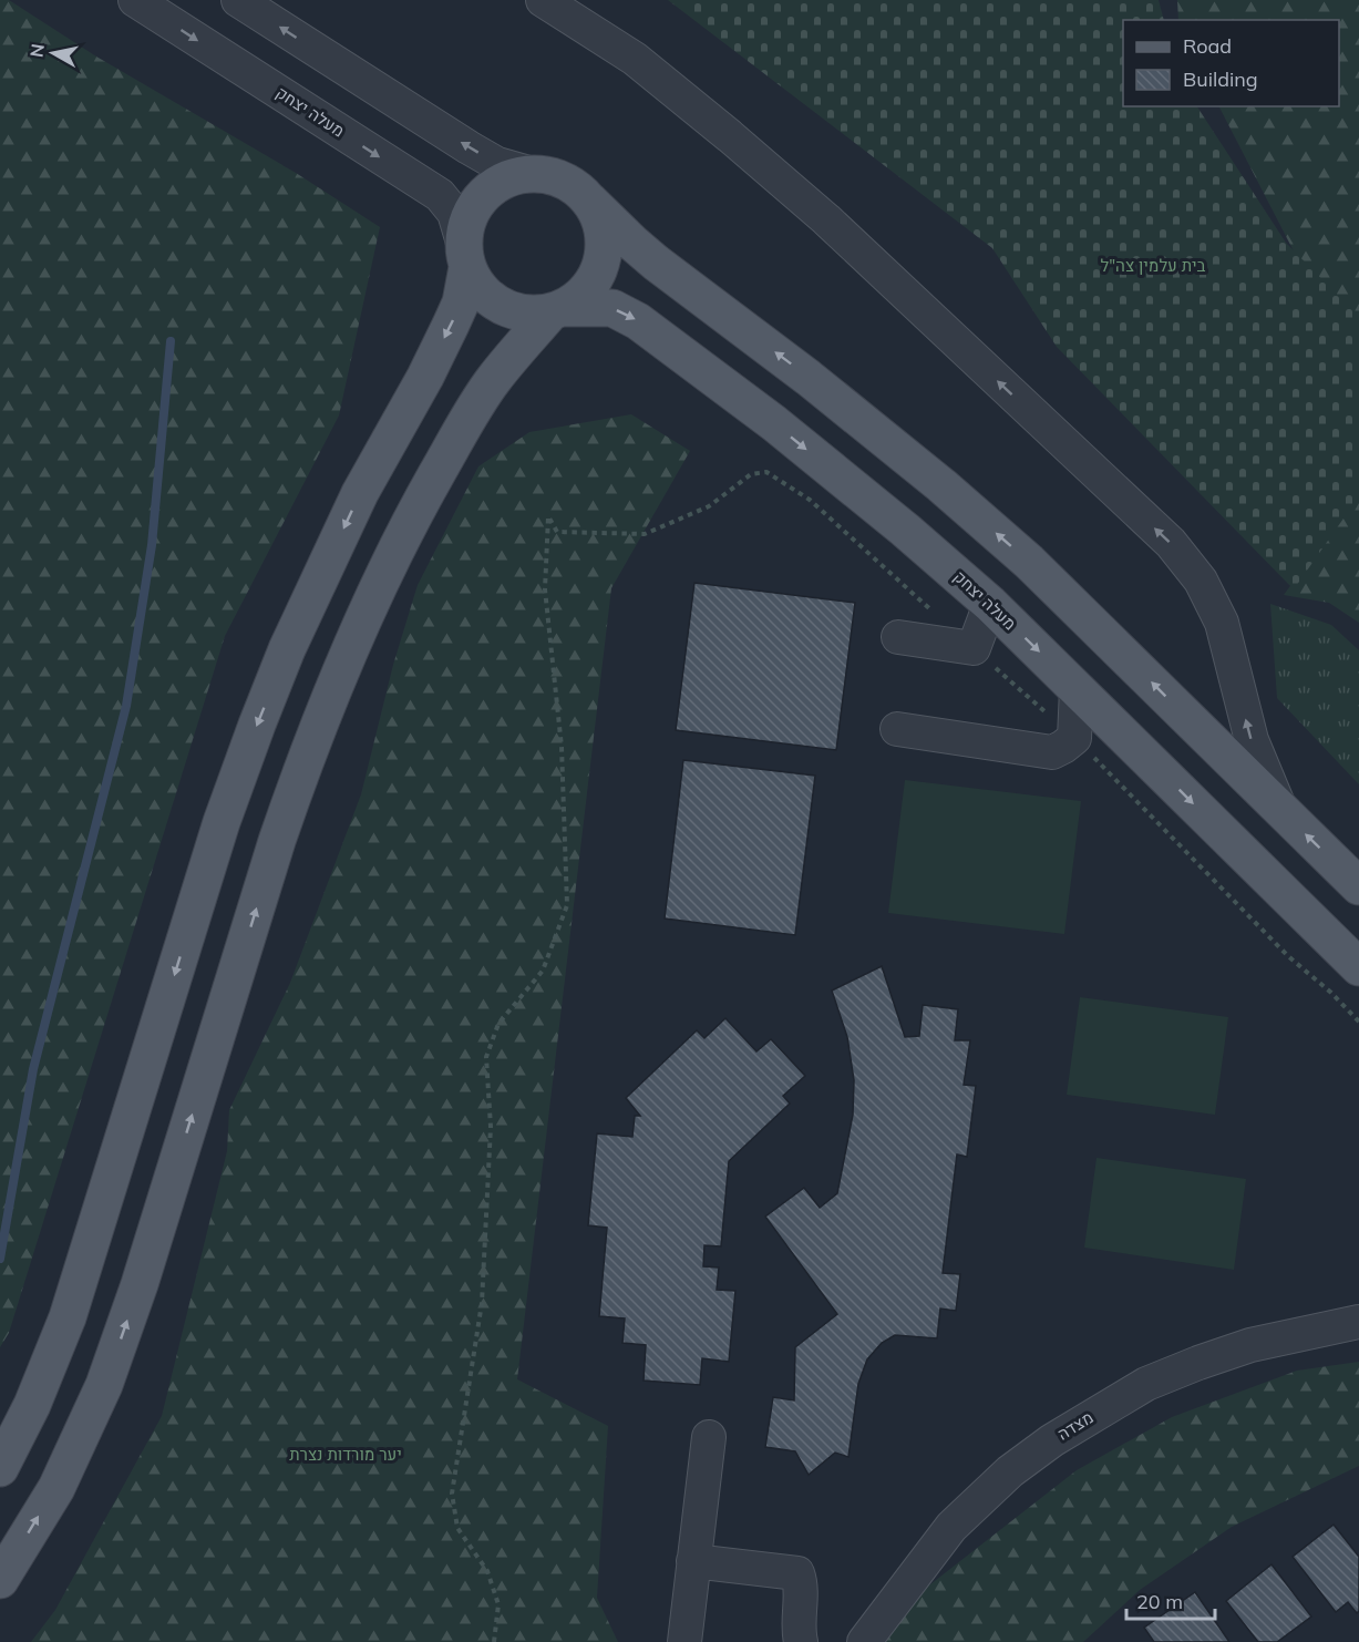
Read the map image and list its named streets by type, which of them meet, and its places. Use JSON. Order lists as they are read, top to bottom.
{
  "streets": {
    "main road": ["מעלה יצחק"],
    "street": ["מצדה"]
  },
  "parks": ["בית עלמין צה\"ל", "יער מורדות נצרת"],
  "legend": ["Road", "Building"],
  "scale_bar": "20 m",
  "north": "left"
}
